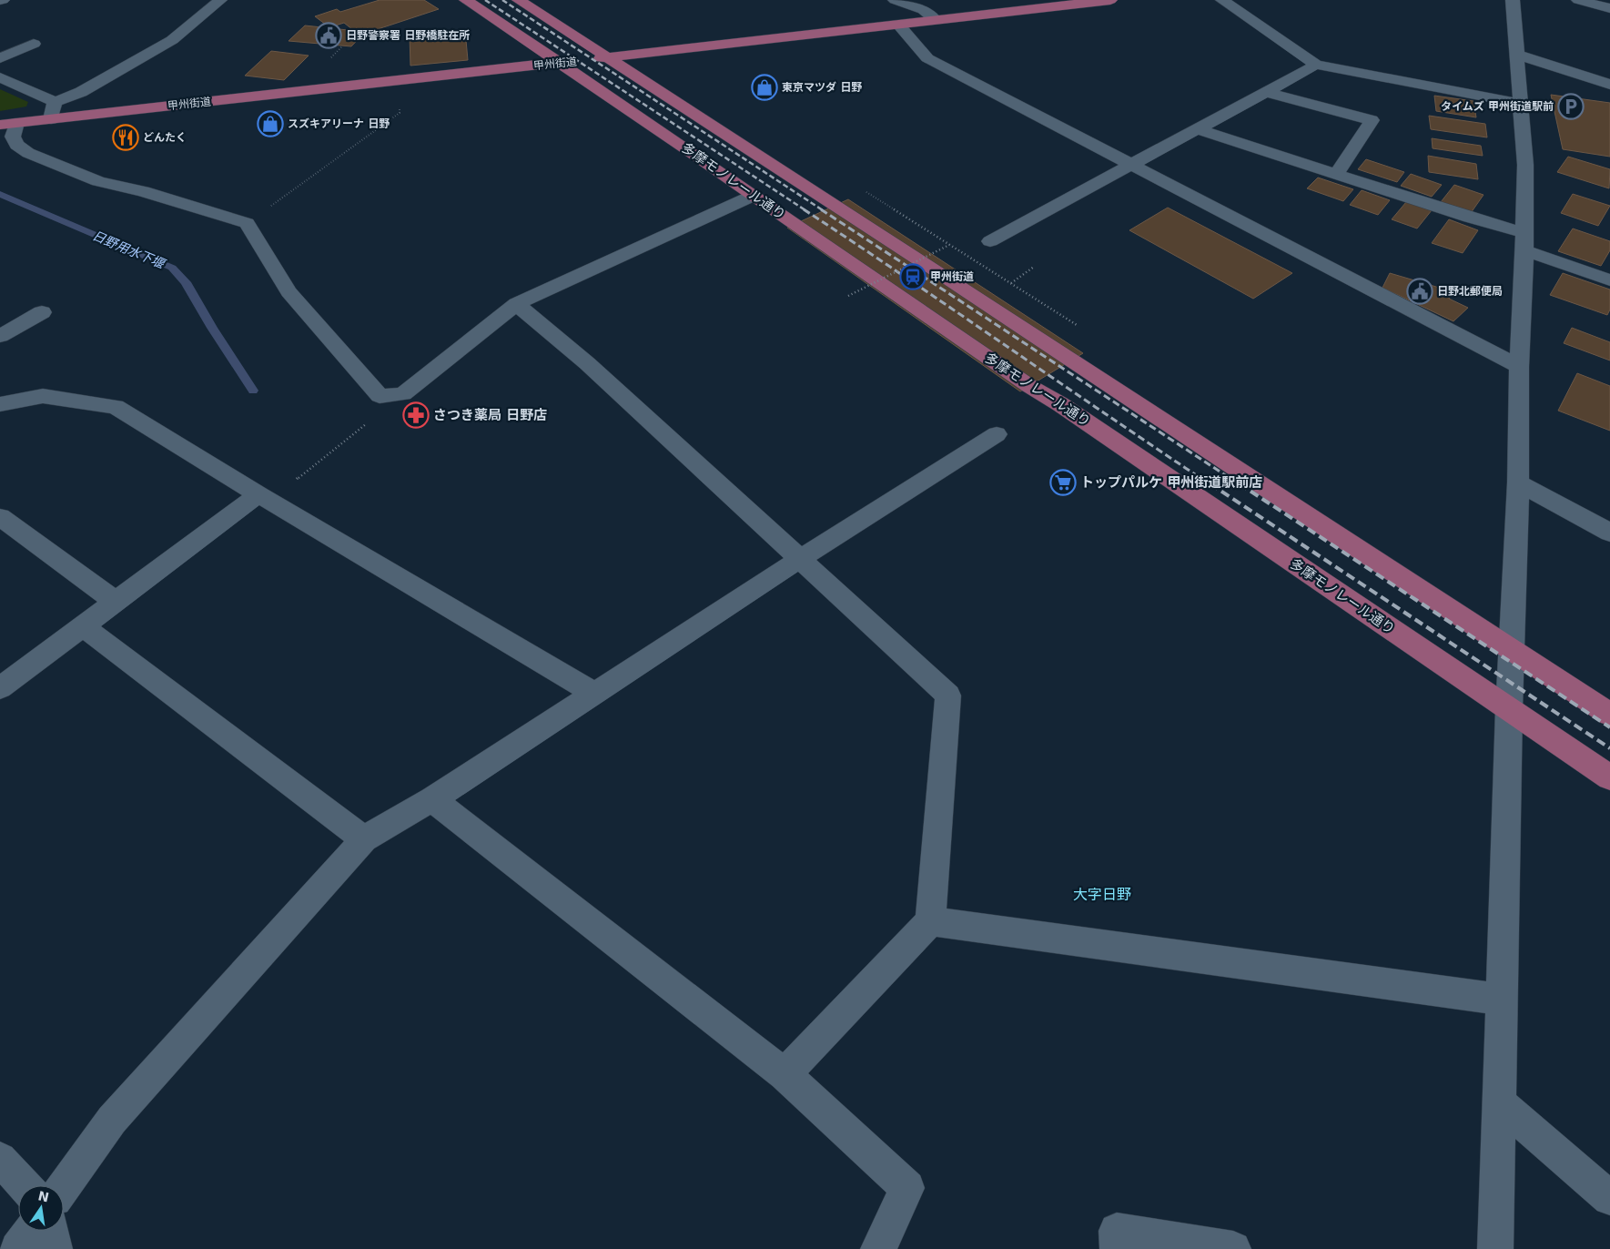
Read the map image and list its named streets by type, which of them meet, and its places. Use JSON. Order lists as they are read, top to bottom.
{
  "streets": {
    "main road": ["甲州街道", "多摩モノレール通り"]
  },
  "crossings": [
    ["甲州街道", "多摩モノレール通り"]
  ],
  "districts": ["大字日野"],
  "water": ["日野用水下堰"],
  "places": {
    "public building": ["日野警察署 日野橋駐在所", "日野北郵便局"],
    "shop": ["東京マツダ 日野", "スズキアリーナ 日野"],
    "parking": ["タイムズ 甲州街道駅前"],
    "restaurant": ["どんたく"],
    "station": ["甲州街道"],
    "pharmacy": ["さつき薬局 日野店"],
    "supermarket": ["トップパルケ 甲州街道駅前店"]
  },
  "north": "top"
}
